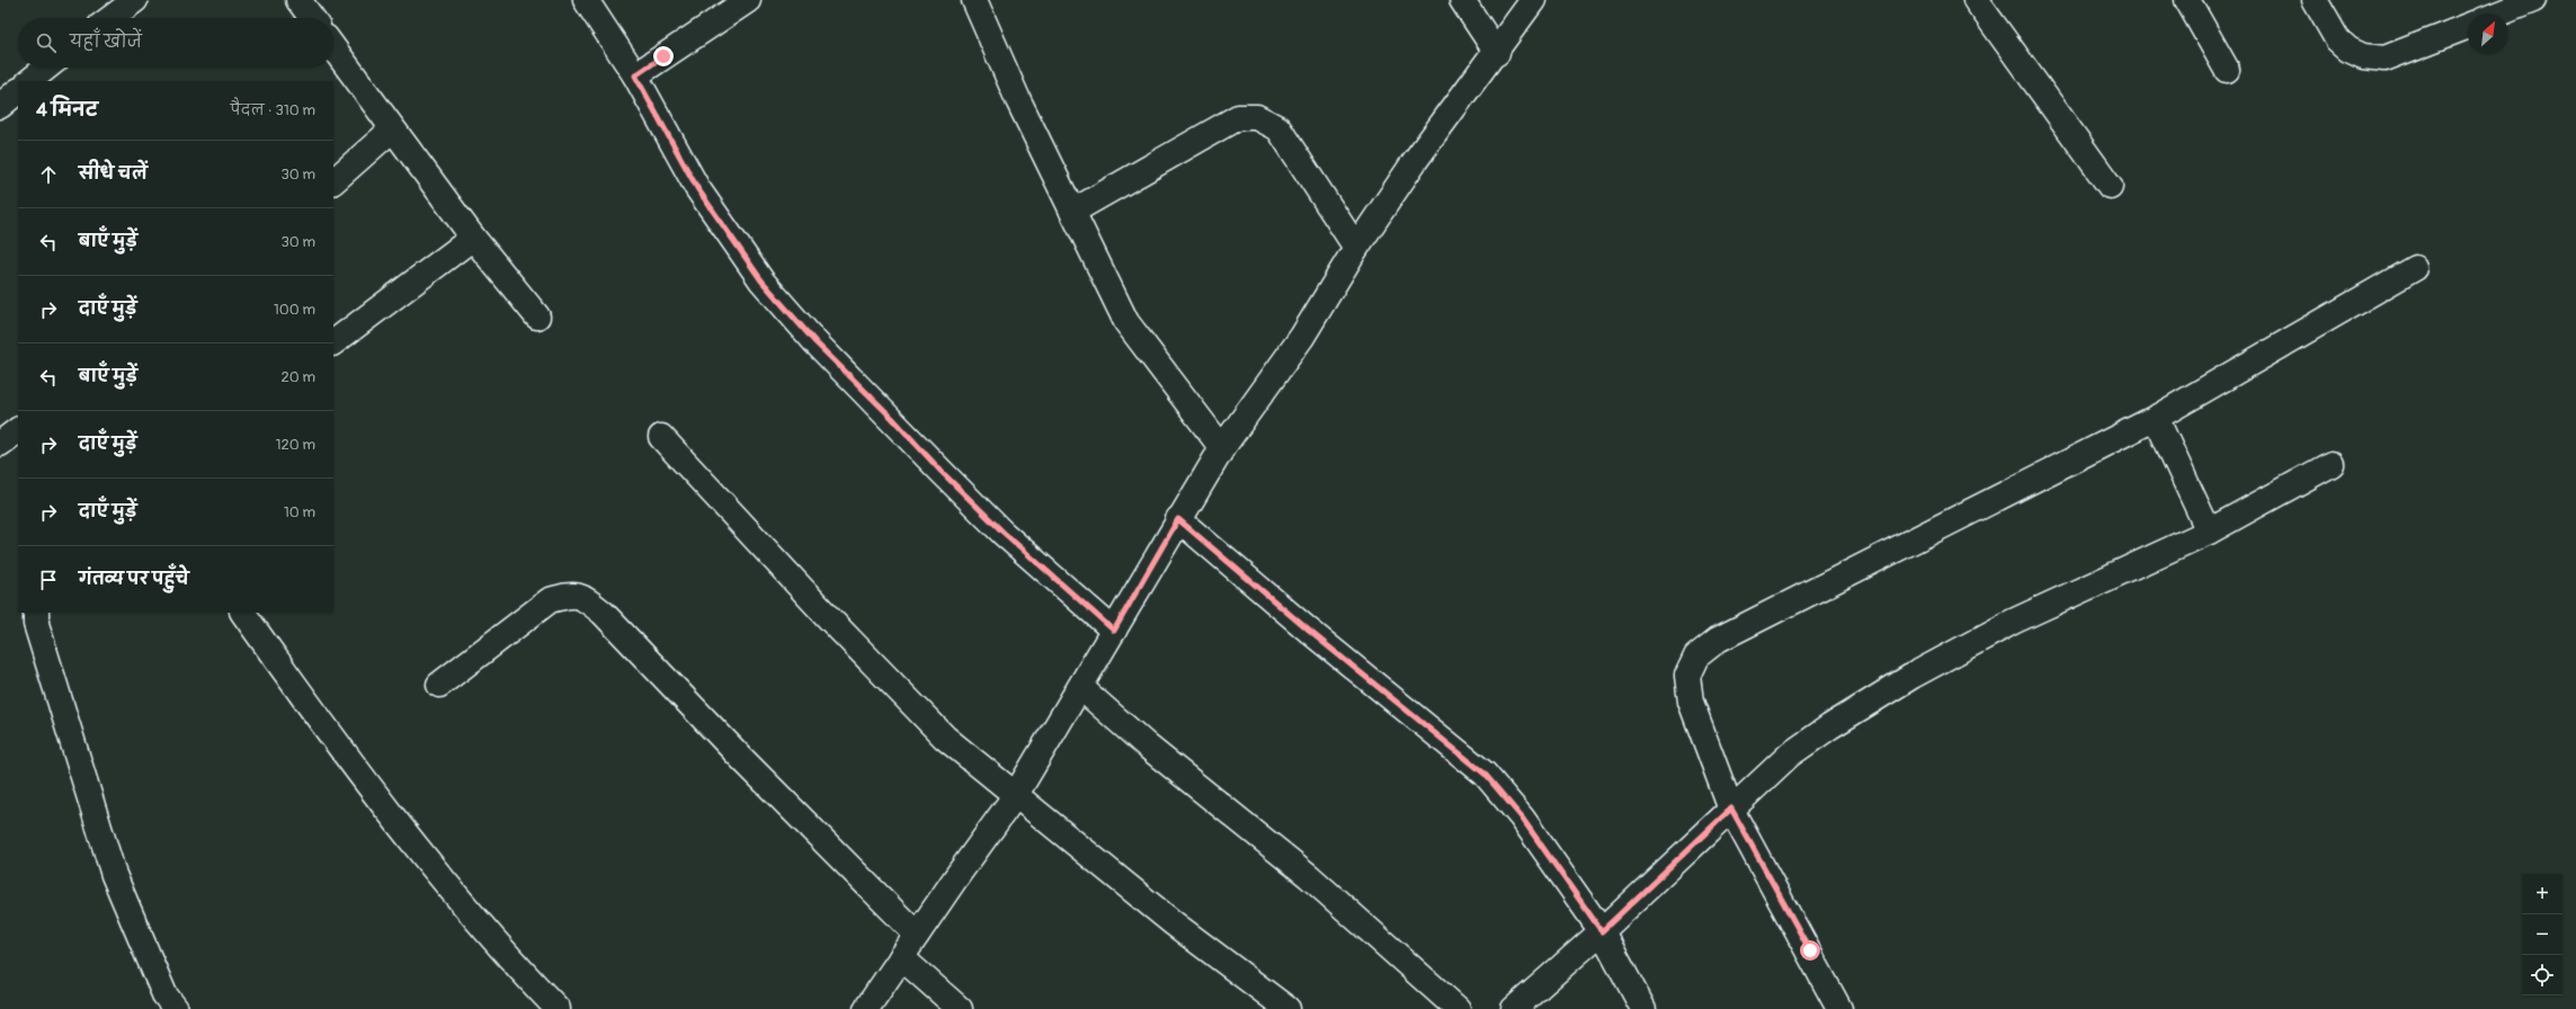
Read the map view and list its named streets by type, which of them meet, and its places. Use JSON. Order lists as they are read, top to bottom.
{
  "north": "top right",
  "page": {
    "search": "यहाँ खोजें",
    "heading": ["4 मिनट", "पैदल · 310 m"],
    "list": [
      ["सीधे चलें", "30 m"],
      ["बाएँ मुड़ें", "30 m"],
      ["दाएँ मुड़ें", "100 m"],
      ["बाएँ मुड़ें", "20 m"],
      ["दाएँ मुड़ें", "120 m"],
      ["दाएँ मुड़ें", "10 m"],
      "गंतव्य पर पहुँचे"
    ],
    "map_buttons": ["+", "−"]
  }
}
